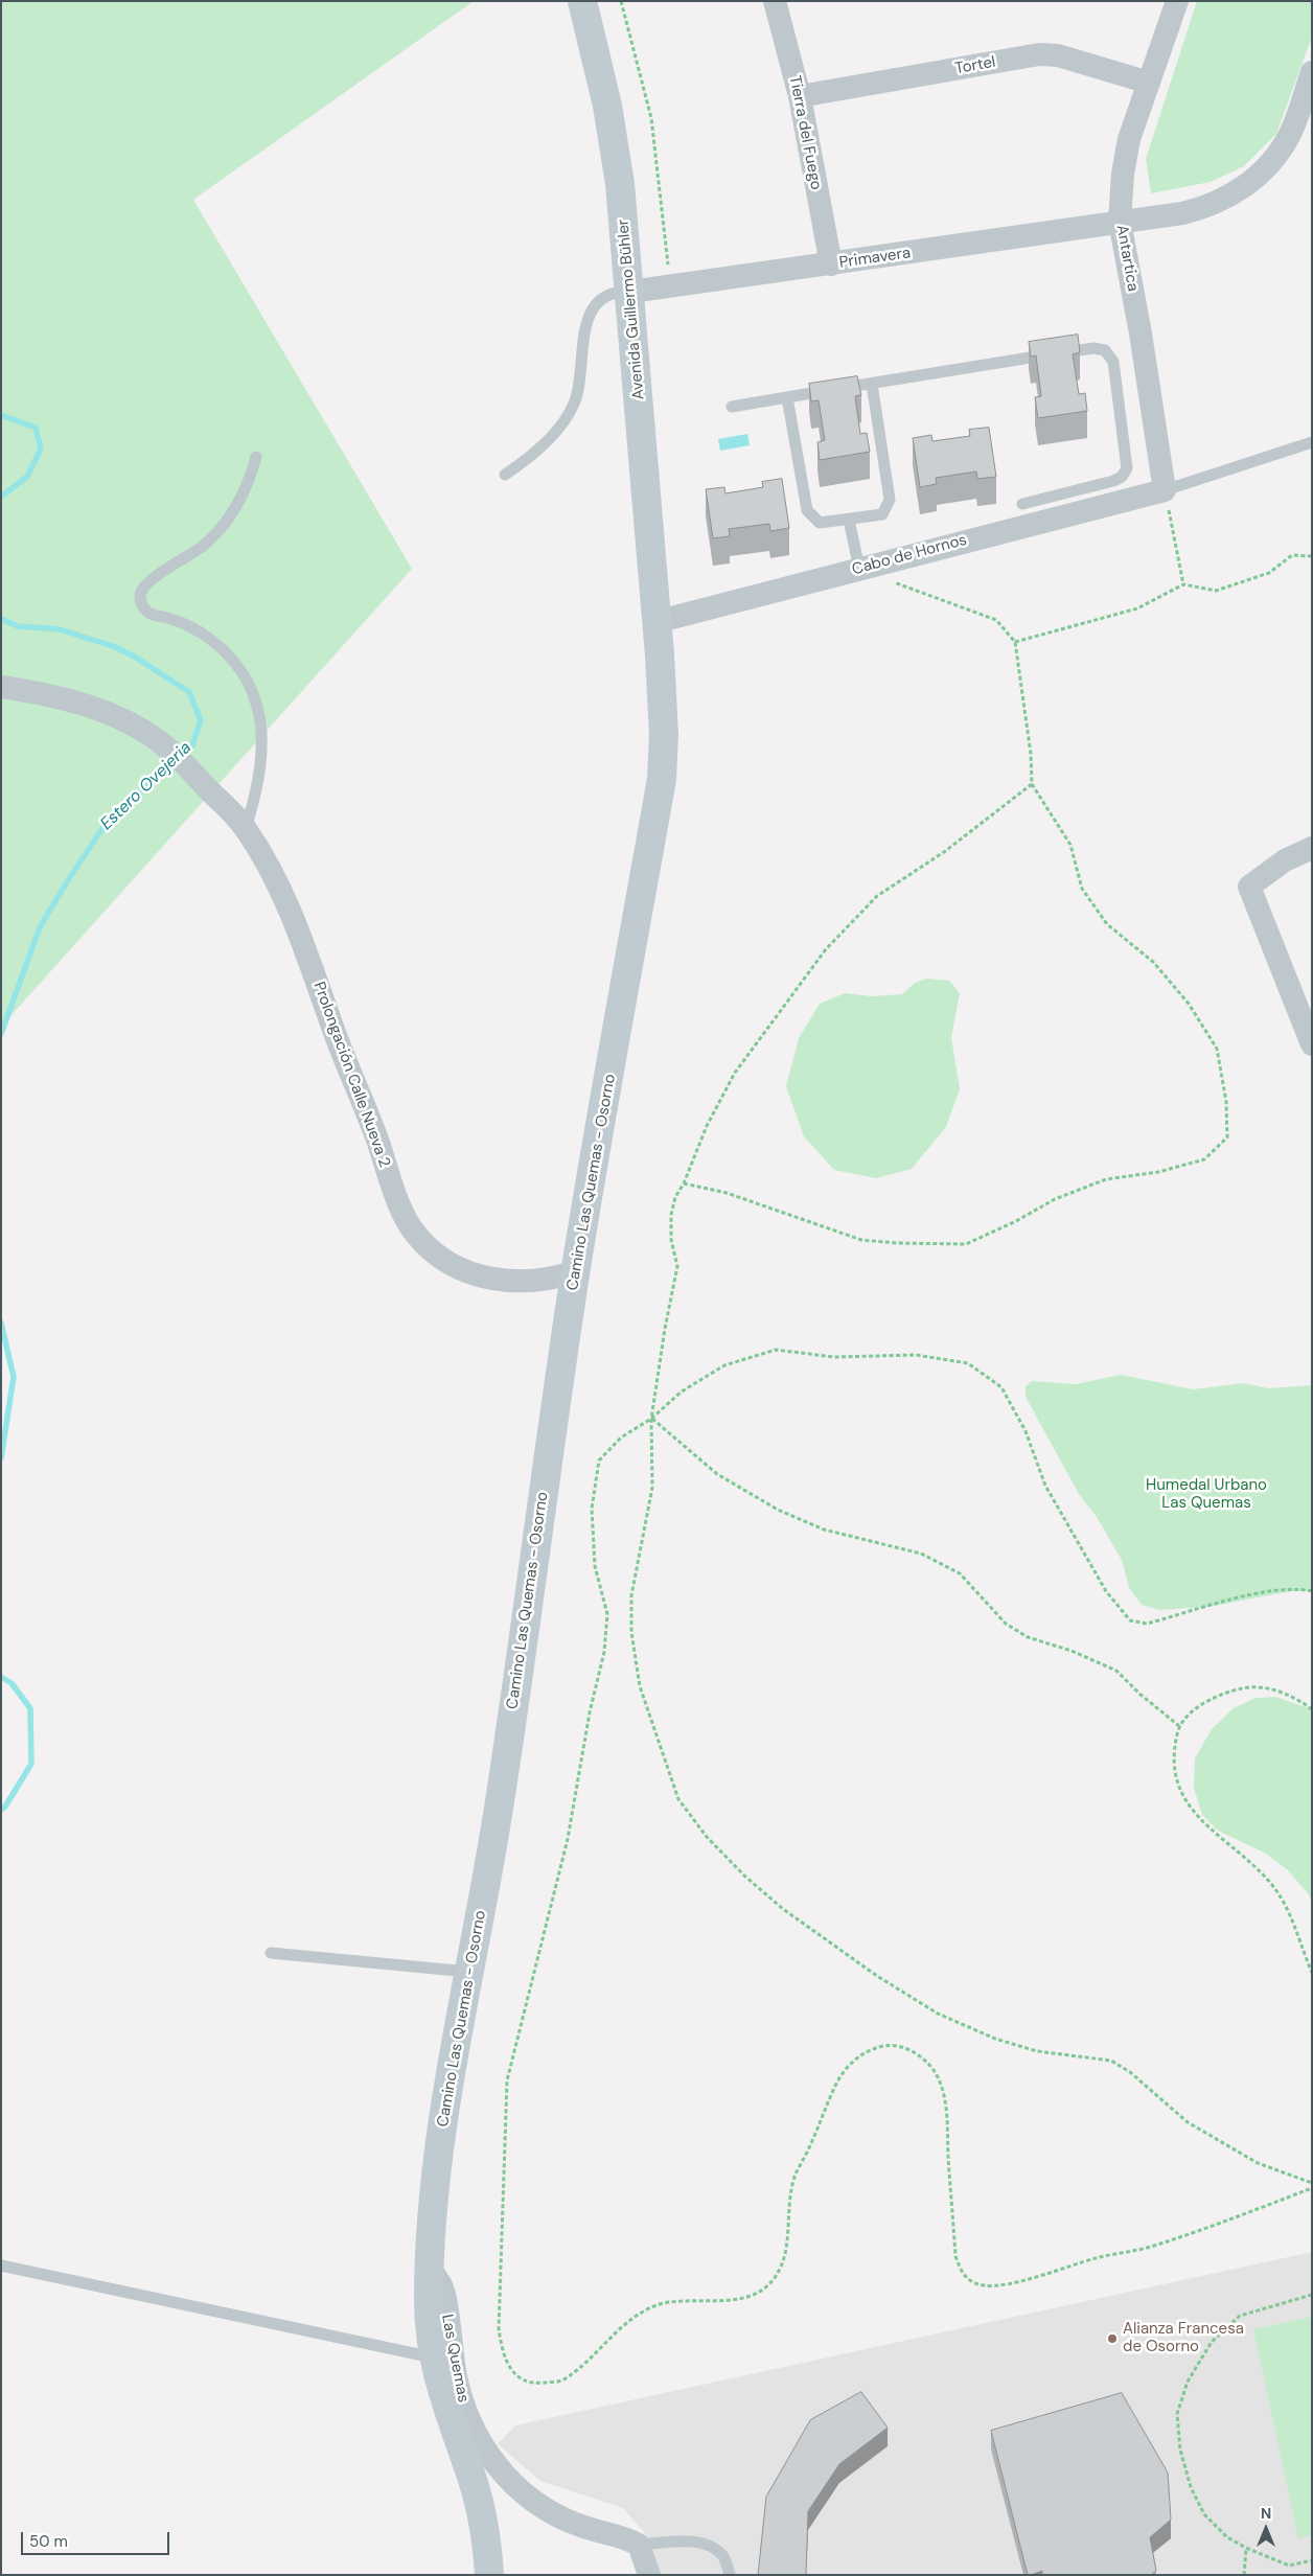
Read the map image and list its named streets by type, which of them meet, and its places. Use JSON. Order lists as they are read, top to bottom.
{
  "streets": {
    "main road": ["Avenida Guillermo Bühler", "Camino Las Quemas - Osorno"],
    "street": [
      "Tortel",
      "Tierra del Fuego",
      "Primavera",
      "Antartica",
      "Cabo de Hornos",
      "Prolongación Calle Nueva 2",
      "Las Quemas"
    ]
  },
  "crossings": [
    ["Tortel", "Tierra del Fuego"],
    ["Tortel", "Antartica"],
    ["Tierra del Fuego", "Primavera"],
    ["Primavera", "Antartica"],
    ["Primavera", "Avenida Guillermo Bühler"],
    ["Antartica", "Cabo de Hornos"],
    ["Avenida Guillermo Bühler", "Cabo de Hornos"],
    ["Avenida Guillermo Bühler", "Camino Las Quemas - Osorno"],
    ["Cabo de Hornos", "Camino Las Quemas - Osorno"],
    ["Prolongación Calle Nueva 2", "Camino Las Quemas - Osorno"],
    ["Camino Las Quemas - Osorno", "Las Quemas"]
  ],
  "water": ["Estero Ovejeria"],
  "parks": ["Humedal Urbano Las Quemas"],
  "places": ["Alianza Francesa de Osorno"],
  "scale_bar": "50 m",
  "north": "top"
}
